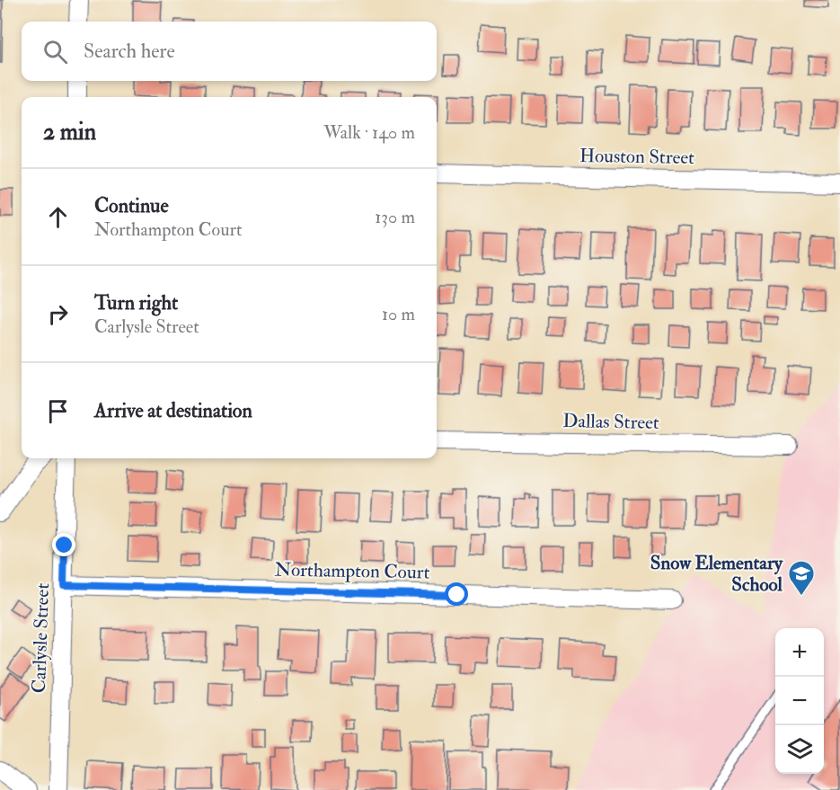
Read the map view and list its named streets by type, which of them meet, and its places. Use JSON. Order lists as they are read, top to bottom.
{
  "streets": {
    "street": [
      "Houston Street",
      "Dallas Street",
      "Northampton Court",
      "Carlysle Street"
    ]
  },
  "crossings": [
    ["Northampton Court", "Carlysle Street"]
  ],
  "places": {
    "school or university": ["Snow Elementary School"]
  },
  "page": {
    "search": "Search here",
    "heading": ["2 min", "Walk · 140 m"],
    "list": [
      ["Continue", "Northampton Court", "130 m"],
      ["Turn right", "Carlysle Street", "10 m"],
      "Arrive at destination"
    ],
    "map_buttons": ["+", "−"]
  }
}
